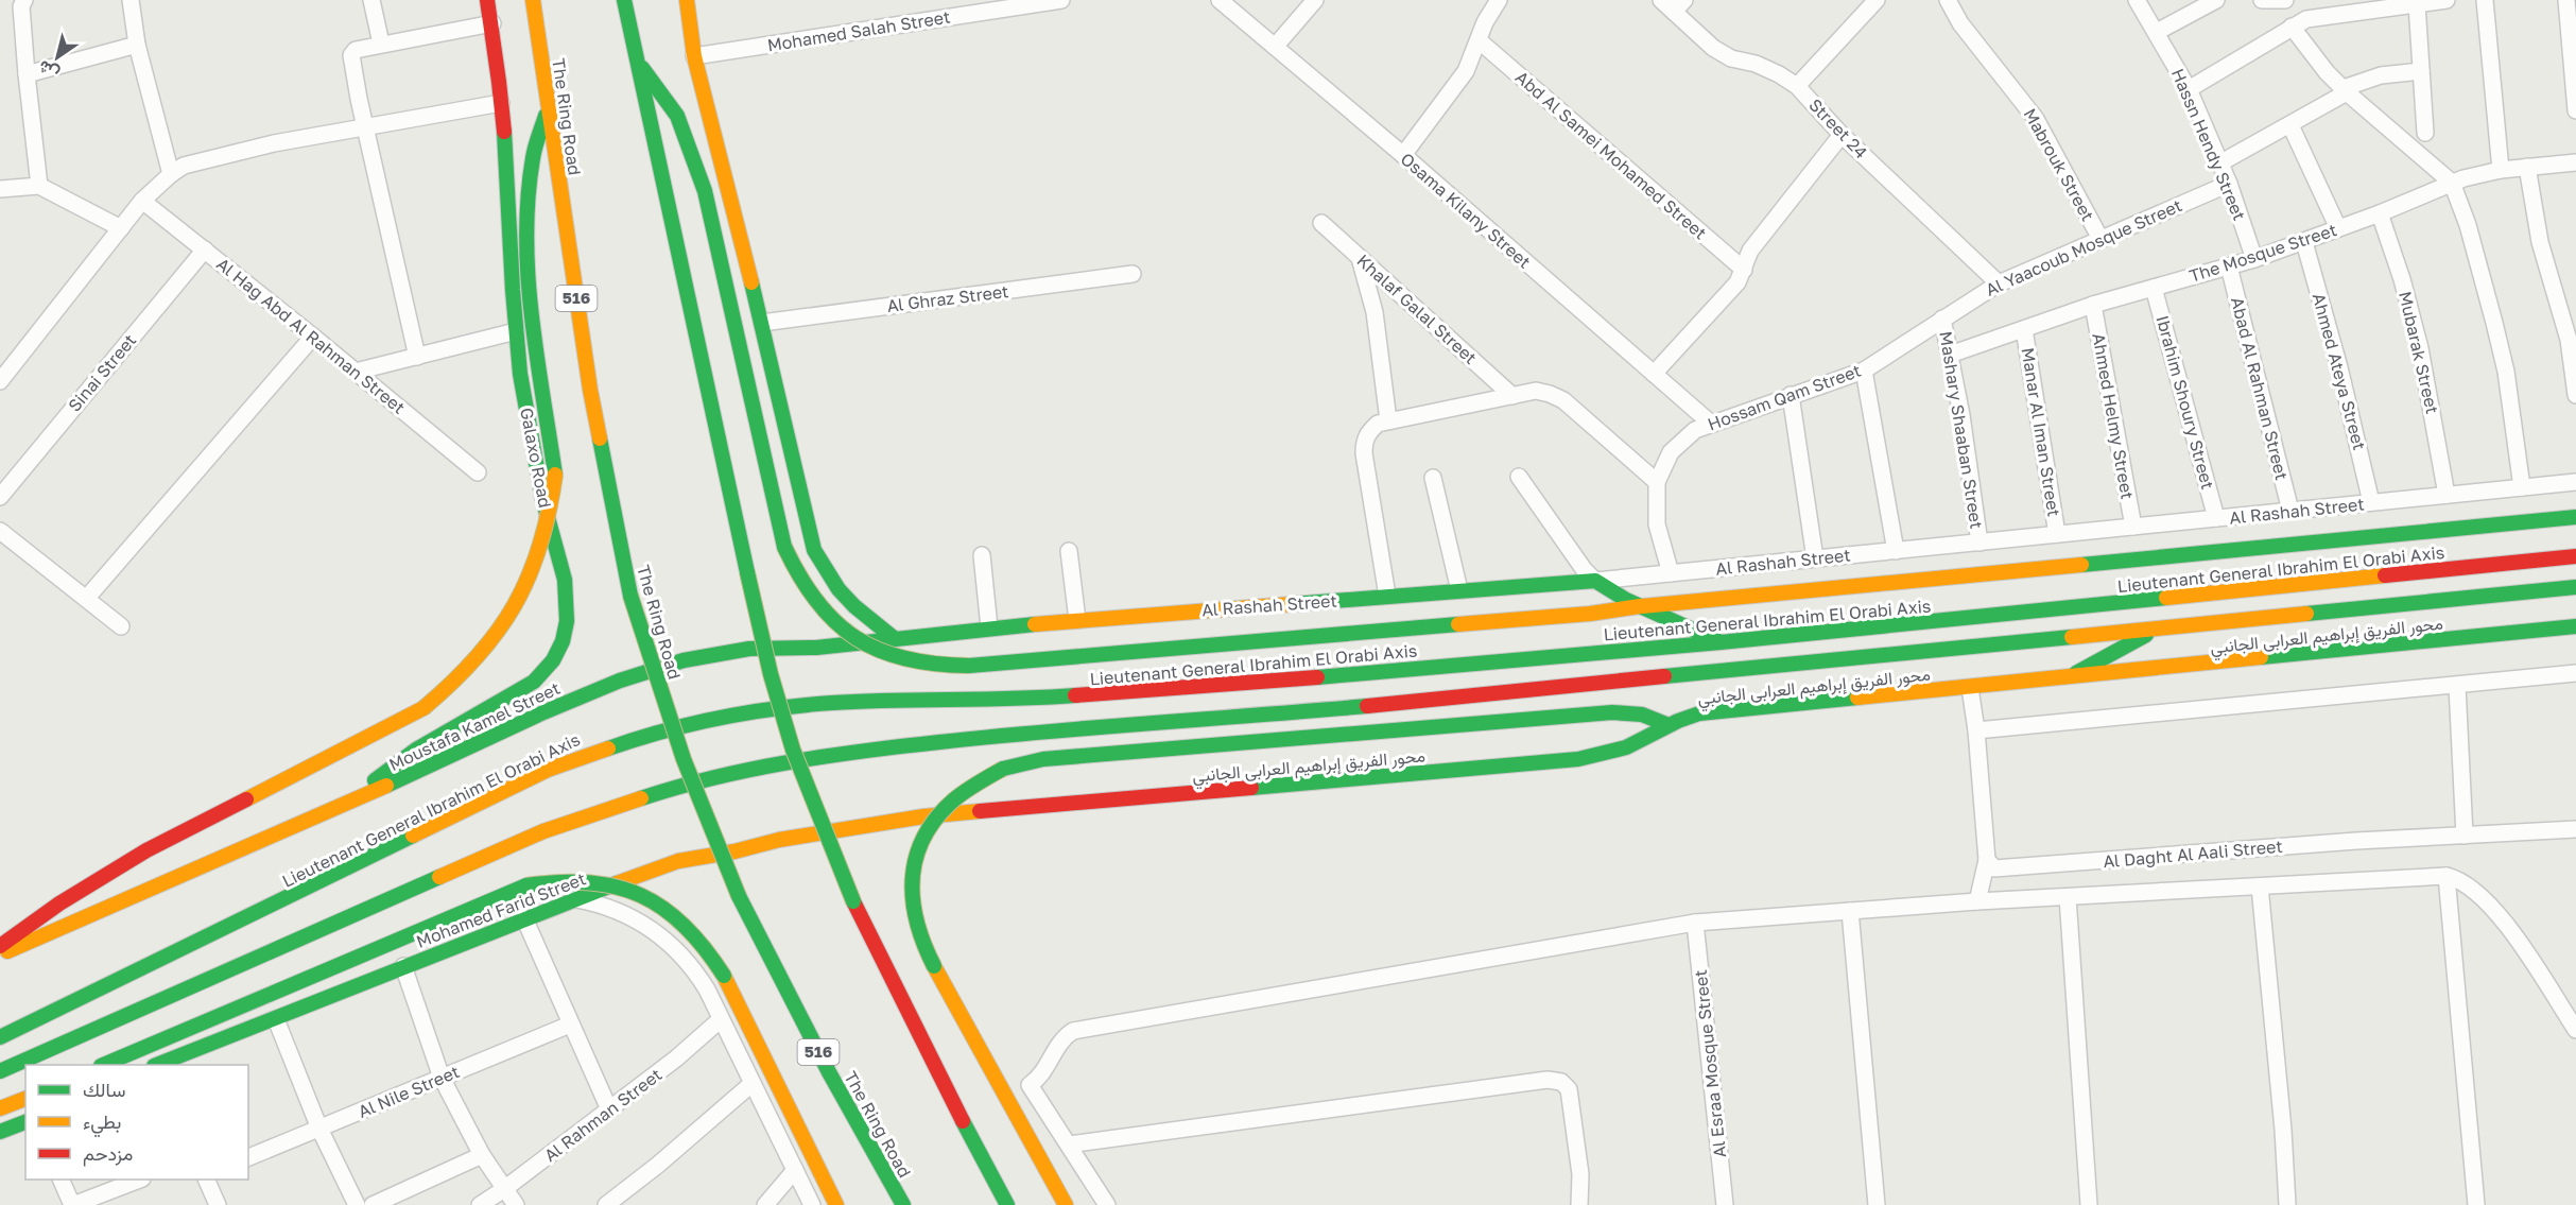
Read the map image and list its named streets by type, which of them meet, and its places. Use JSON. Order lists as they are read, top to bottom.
{
  "streets": {
    "main road": [
      "The Ring Road",
      "516",
      "Galaxo Road",
      "Al Rashah Street",
      "Lieutenant General Ibrahim El Orabi Axis",
      "محور الفريق إبراهيم العرابى الجانبي",
      "Moustafa Kamel Street",
      "Mohamed Farid Street"
    ],
    "street": [
      "Mohamed Salah Street",
      "Street 24",
      "Hassn Hendy Street",
      "Abd Al Samei Mohamed Street",
      "Mabrouk Street",
      "Osama Kilany Street",
      "Al Yaacoub Mosque Street",
      "The Mosque Street",
      "Al Ghraz Street",
      "Khalaf Galal Street",
      "Al Hag Abd Al Rahman Street",
      "Mubarak Street",
      "Ahmed Ateya Street",
      "Sinai Street",
      "Abad Al Rahman Street",
      "Hossam Qam Street",
      "Ibrahim Shoury Street",
      "Ahmed Helmy Street",
      "Mashary Shaaban Street",
      "Manar Al Iman Street",
      "Al Daght Al Aali Street",
      "Al Esraa Mosque Street",
      "Al Nile Street",
      "Al Rahman Street"
    ]
  },
  "crossings": [
    ["Street 24", "Al Yaacoub Mosque Street"],
    ["Hassn Hendy Street", "Al Yaacoub Mosque Street"],
    ["Hassn Hendy Street", "The Mosque Street"],
    ["Mabrouk Street", "Al Yaacoub Mosque Street"],
    ["Osama Kilany Street", "Hossam Qam Street"],
    ["Al Yaacoub Mosque Street", "Hossam Qam Street"],
    ["Al Yaacoub Mosque Street", "Mashary Shaaban Street"],
    ["The Mosque Street", "Mubarak Street"],
    ["The Mosque Street", "Ahmed Ateya Street"],
    ["The Mosque Street", "Abad Al Rahman Street"],
    ["The Mosque Street", "Ibrahim Shoury Street"],
    ["The Mosque Street", "Ahmed Helmy Street"],
    ["The Mosque Street", "Mashary Shaaban Street"],
    ["The Mosque Street", "Manar Al Iman Street"],
    ["Al Hag Abd Al Rahman Street", "Sinai Street"],
    ["Mubarak Street", "Al Rashah Street"],
    ["Ahmed Ateya Street", "Al Rashah Street"],
    ["Abad Al Rahman Street", "Al Rashah Street"],
    ["Hossam Qam Street", "Mashary Shaaban Street"],
    ["Hossam Qam Street", "Al Rashah Street"],
    ["Ibrahim Shoury Street", "Al Rashah Street"],
    ["Ahmed Helmy Street", "Al Rashah Street"],
    ["Mashary Shaaban Street", "Al Rashah Street"],
    ["Manar Al Iman Street", "Al Rashah Street"],
    ["Galaxo Road", "Moustafa Kamel Street"],
    ["Al Rashah Street", "Moustafa Kamel Street"],
    ["محور الفريق إبراهيم العرابى الجانبي", "Mohamed Farid Street"]
  ],
  "legend": ["سالك", "بطيء", "مزدحم"],
  "north": "bottom left"
}
